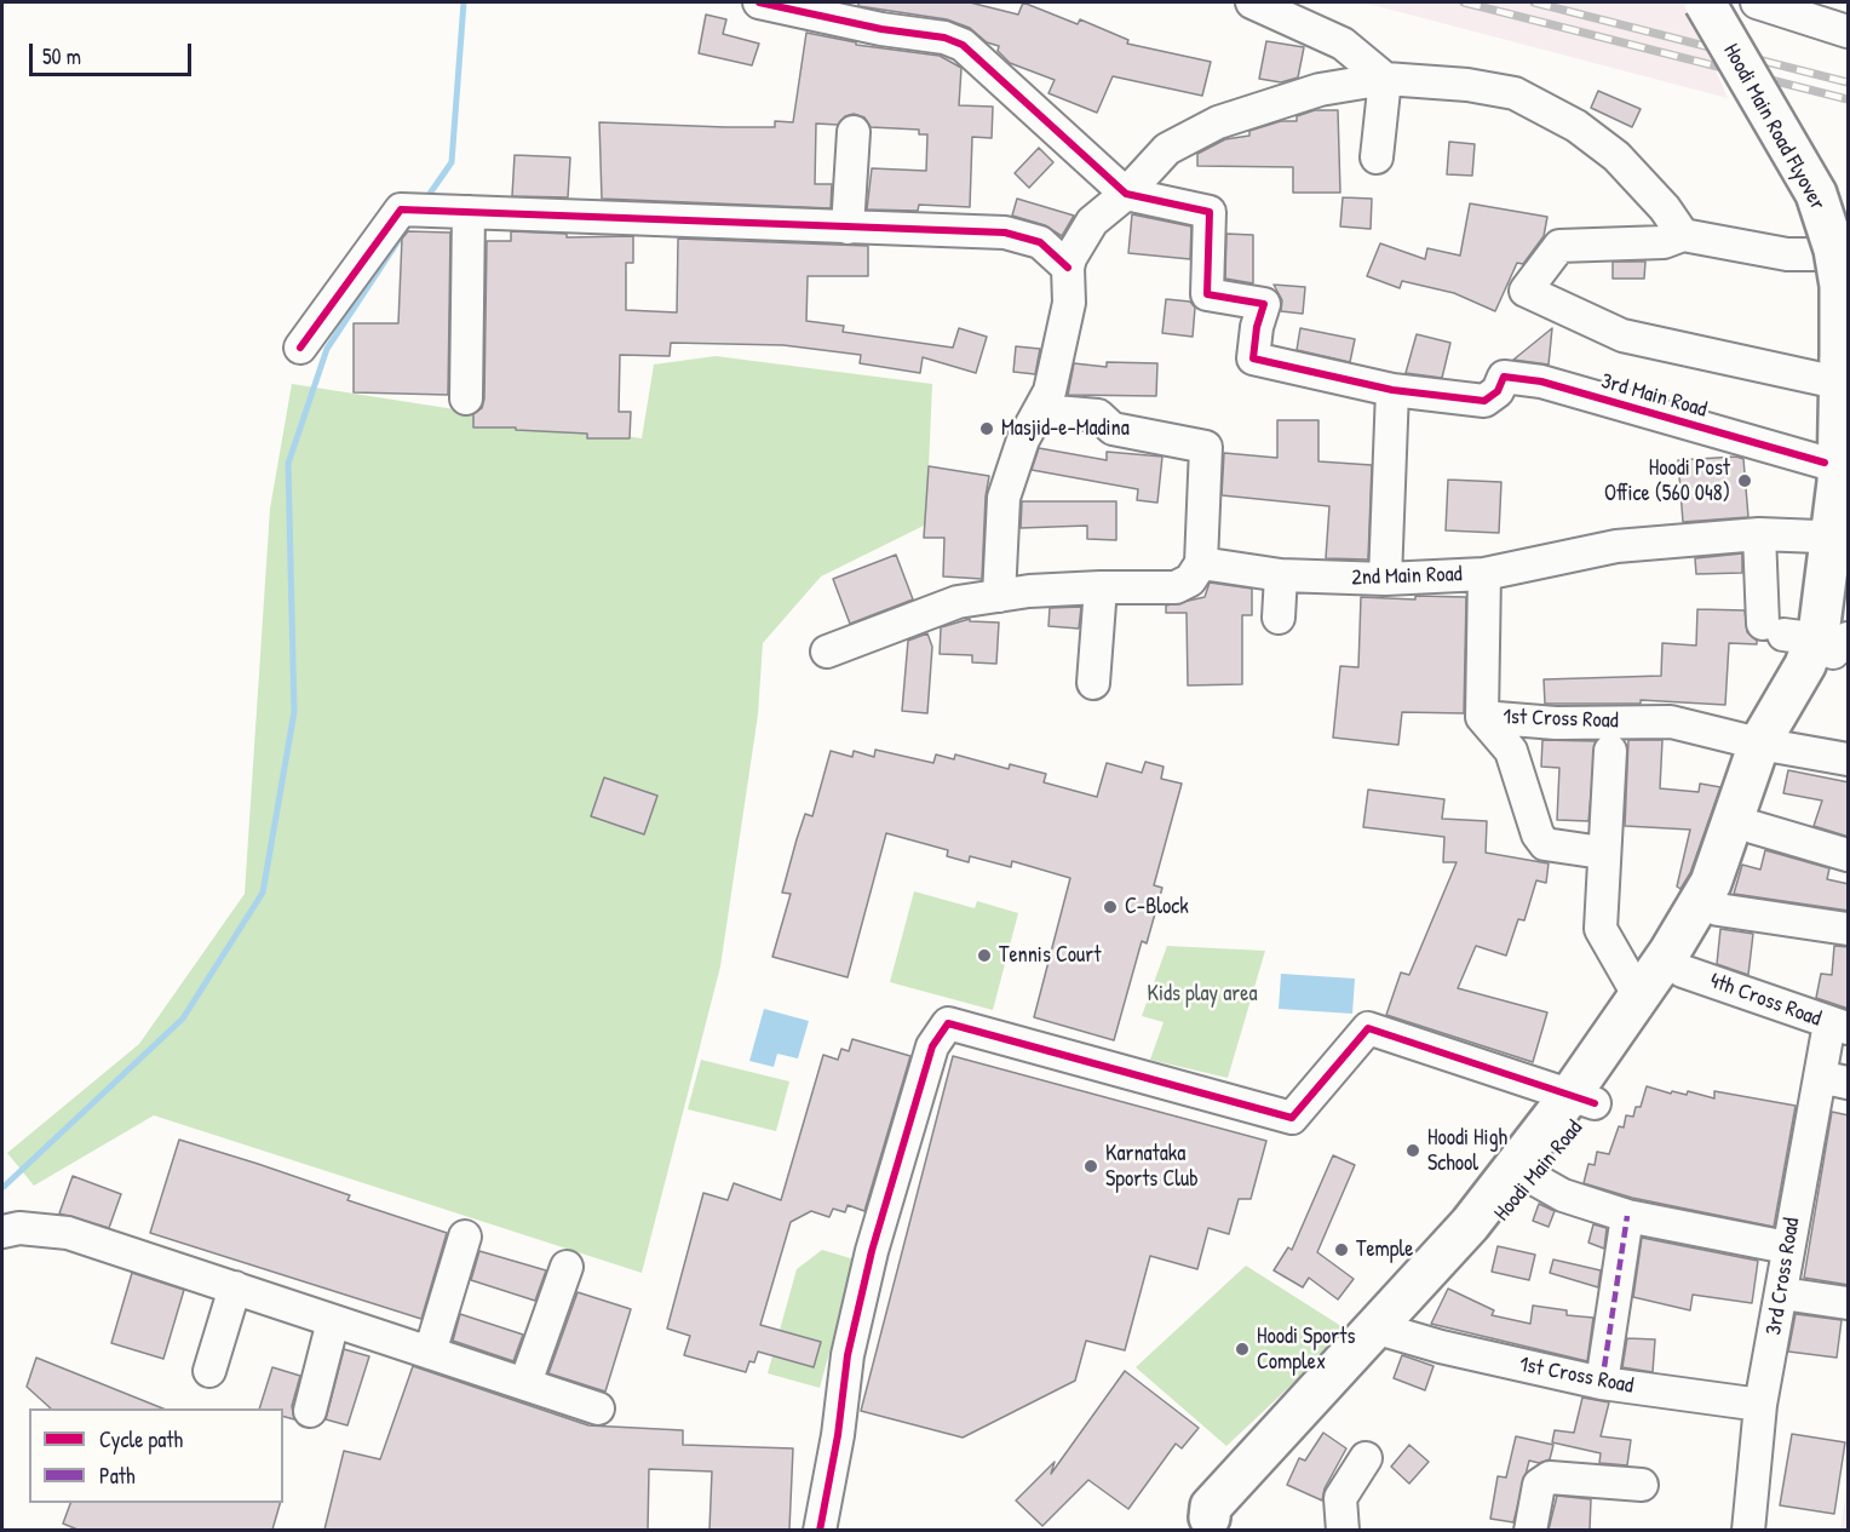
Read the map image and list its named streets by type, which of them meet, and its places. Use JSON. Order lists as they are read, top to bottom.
{
  "streets": {
    "main road": ["Hoodi Main Road Flyover", "Hoodi Main Road"],
    "street": [
      "3rd Main Road",
      "2nd Main Road",
      "1st Cross Road",
      "4th Cross Road",
      "3rd Cross Road"
    ]
  },
  "crossings": [
    ["Hoodi Main Road Flyover", "Hoodi Main Road"],
    ["2nd Main Road", "1st Cross Road"],
    ["1st Cross Road", "Hoodi Main Road"],
    ["1st Cross Road", "3rd Cross Road"],
    ["4th Cross Road", "Hoodi Main Road"],
    ["4th Cross Road", "3rd Cross Road"]
  ],
  "parks": ["Kids play area"],
  "places": [
    "Masjid-e-Madina",
    "Hoodi Post Office (560 048)",
    "C-Block",
    "Tennis Court",
    "Hoodi High School",
    "Karnataka Sports Club",
    "Temple",
    "Hoodi Sports Complex"
  ],
  "legend": ["Cycle path", "Path"],
  "scale_bar": "50 m"
}
